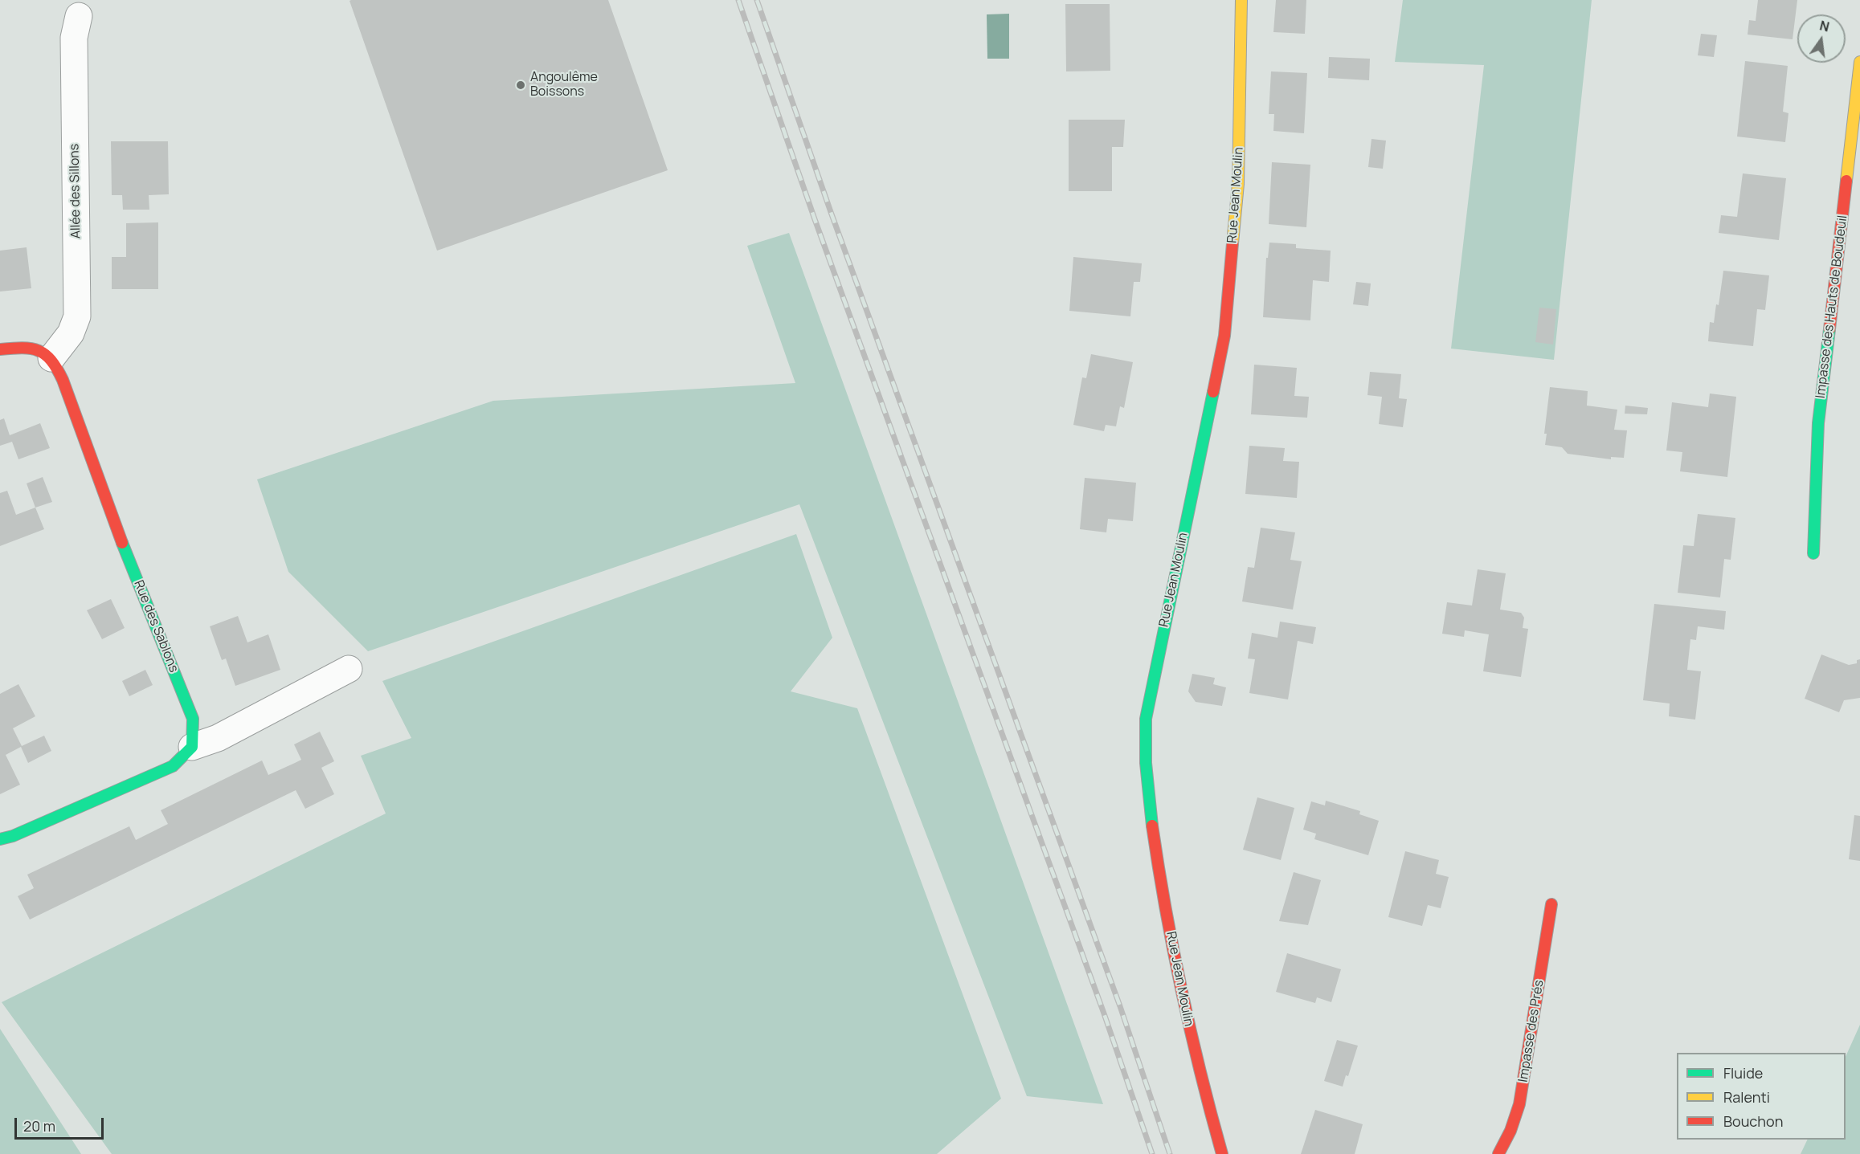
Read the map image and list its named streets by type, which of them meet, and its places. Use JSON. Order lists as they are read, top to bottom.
{
  "streets": {
    "street": [
      "Allée des Sillons",
      "Rue Jean Moulin",
      "Impasse des Hauts de Boudeuil",
      "Rue des Sablons",
      "Impasse des Prés"
    ]
  },
  "crossings": [
    ["Allée des Sillons", "Rue des Sablons"]
  ],
  "places": ["Angoulême Boissons"],
  "legend": ["Fluide", "Ralenti", "Bouchon"],
  "scale_bar": "20 m",
  "north": "top"
}
